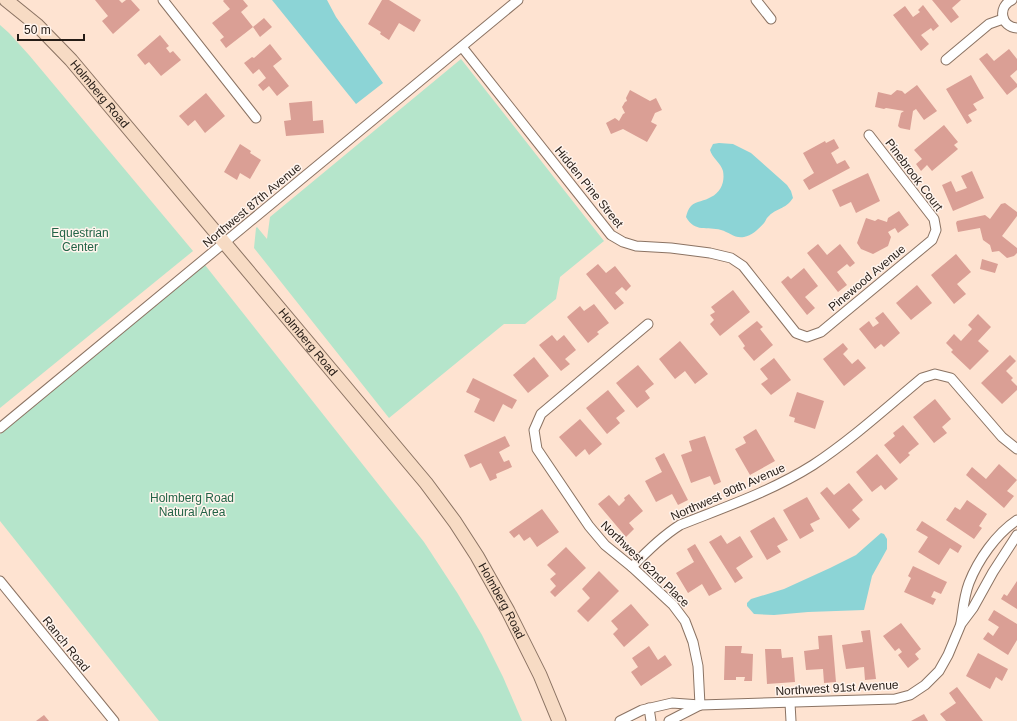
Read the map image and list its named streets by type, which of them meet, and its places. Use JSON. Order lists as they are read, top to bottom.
{
  "streets": {
    "street": [
      "Holmberg Road",
      "Pinebrook Court",
      "Hidden Pine Street",
      "Northwest 87th Avenue",
      "Pinewood Avenue",
      "Northwest 90th Avenue",
      "Northwest 62nd Place",
      "Ranch Road",
      "Northwest 91st Avenue"
    ]
  },
  "crossings": [
    ["Holmberg Road", "Northwest 87th Avenue"],
    ["Pinebrook Court", "Pinewood Avenue"],
    ["Hidden Pine Street", "Northwest 87th Avenue"],
    ["Hidden Pine Street", "Pinewood Avenue"],
    ["Northwest 90th Avenue", "Northwest 62nd Place"],
    ["Northwest 62nd Place", "Northwest 91st Avenue"]
  ],
  "parks": ["Equestrian Center", "Holmberg Road Natural Area"],
  "scale_bar": "50 m"
}
